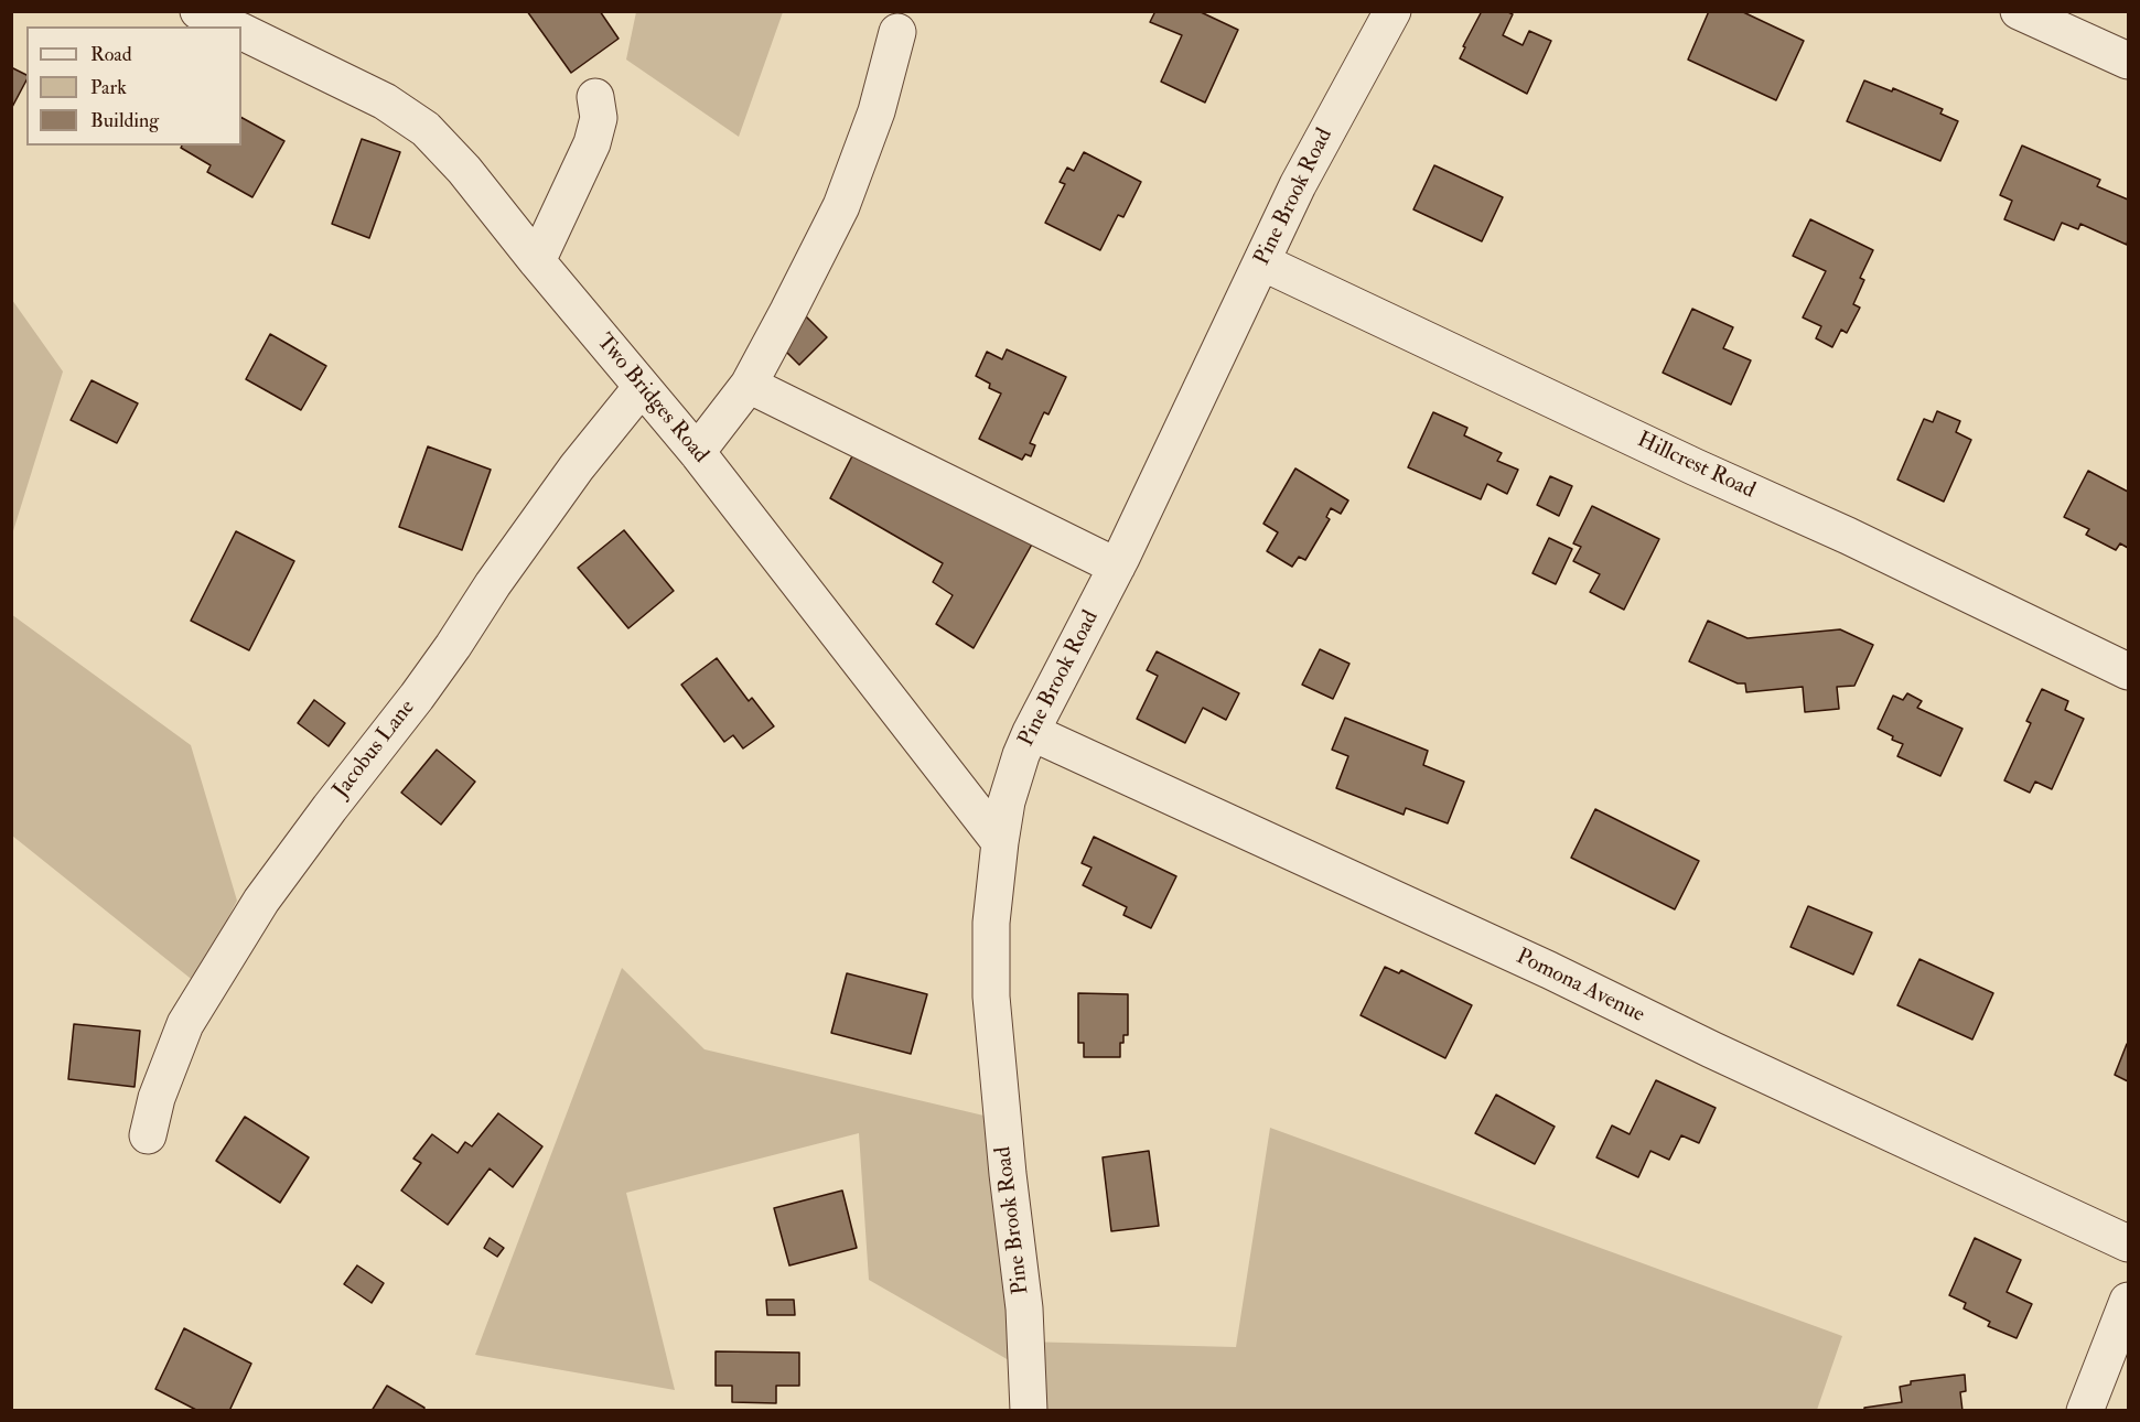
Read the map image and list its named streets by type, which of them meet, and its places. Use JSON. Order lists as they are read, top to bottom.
{
  "streets": {
    "street": [
      "Pine Brook Road",
      "Two Bridges Road",
      "Hillcrest Road",
      "Jacobus Lane",
      "Pomona Avenue"
    ]
  },
  "crossings": [
    ["Pine Brook Road", "Two Bridges Road"],
    ["Pine Brook Road", "Hillcrest Road"],
    ["Pine Brook Road", "Pomona Avenue"],
    ["Two Bridges Road", "Jacobus Lane"]
  ],
  "legend": ["Road", "Park", "Building"]
}
